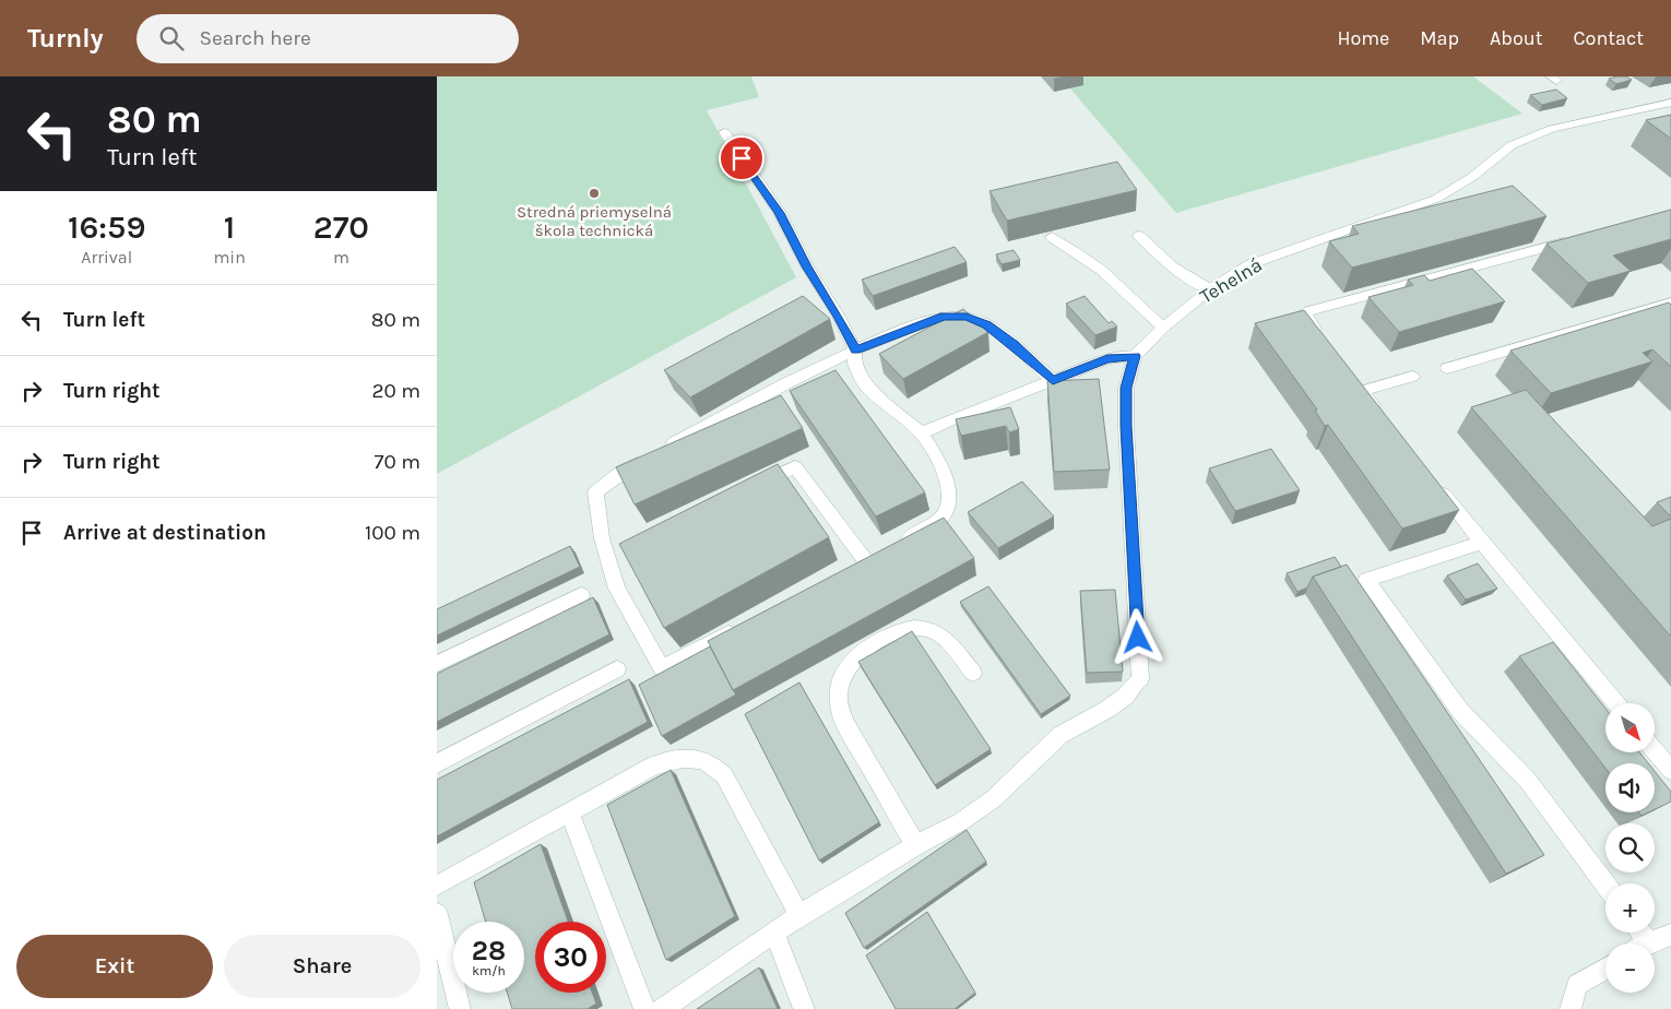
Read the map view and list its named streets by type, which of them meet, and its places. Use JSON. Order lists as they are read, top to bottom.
{
  "streets": {
    "street": ["Tehelná"]
  },
  "places": ["Stredná priemyselná škola technická"],
  "north": "bottom right",
  "page": {
    "header": "Turnly",
    "search": "Search here",
    "nav": [
      "Home",
      "Map",
      "About",
      "Contact"
    ],
    "turn": ["80 m", "Turn left"],
    "eta": [
      "16:59",
      "Arrival",
      "1",
      "min",
      "270",
      "m"
    ],
    "list": [
      {
        "name": "Turn left",
        "value": "80 m"
      },
      {
        "name": "Turn right",
        "value": "20 m"
      },
      {
        "name": "Turn right",
        "value": "70 m"
      },
      {
        "name": "Arrive at destination",
        "value": "100 m"
      }
    ],
    "map_buttons": ["+", "−"],
    "speed": "28 km/h",
    "limit": "30",
    "buttons": ["Exit", "Share"]
  }
}
